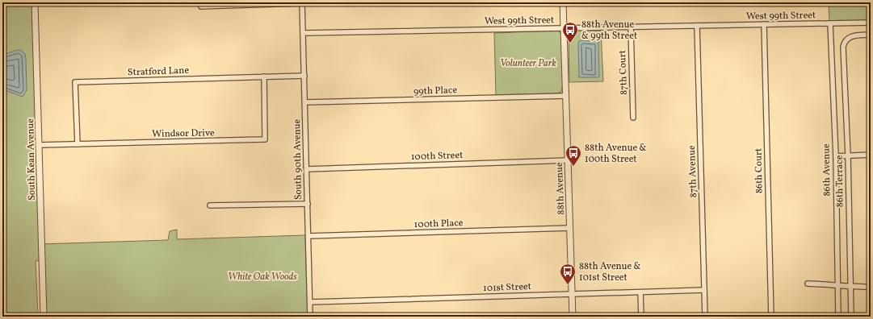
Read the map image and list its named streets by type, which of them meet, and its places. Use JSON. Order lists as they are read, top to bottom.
{
  "streets": {
    "street": [
      "West 99th Street",
      "Stratford Lane",
      "87th Court",
      "99th Place",
      "Windsor Drive",
      "100th Street",
      "South Kean Avenue",
      "South 90th Avenue",
      "86th Avenue",
      "86th Court",
      "87th Avenue",
      "86th Terrace",
      "88th Avenue",
      "100th Place",
      "101st Street"
    ]
  },
  "crossings": [
    ["West 99th Street", "87th Court"],
    ["West 99th Street", "South 90th Avenue"],
    ["West 99th Street", "86th Avenue"],
    ["West 99th Street", "86th Court"],
    ["West 99th Street", "87th Avenue"],
    ["West 99th Street", "88th Avenue"],
    ["Stratford Lane", "Windsor Drive"],
    ["Stratford Lane", "South 90th Avenue"],
    ["99th Place", "South 90th Avenue"],
    ["99th Place", "88th Avenue"],
    ["Windsor Drive", "South Kean Avenue"],
    ["100th Street", "South 90th Avenue"],
    ["100th Street", "88th Avenue"],
    ["South 90th Avenue", "100th Place"],
    ["South 90th Avenue", "101st Street"],
    ["87th Avenue", "101st Street"],
    ["88th Avenue", "100th Place"],
    ["88th Avenue", "101st Street"]
  ],
  "parks": ["Volunteer Park", "White Oak Woods"],
  "places": {
    "bus stop": ["88th Avenue & 99th Street", "88th Avenue & 100th Street", "88th Avenue & 101st Street"]
  }
}
